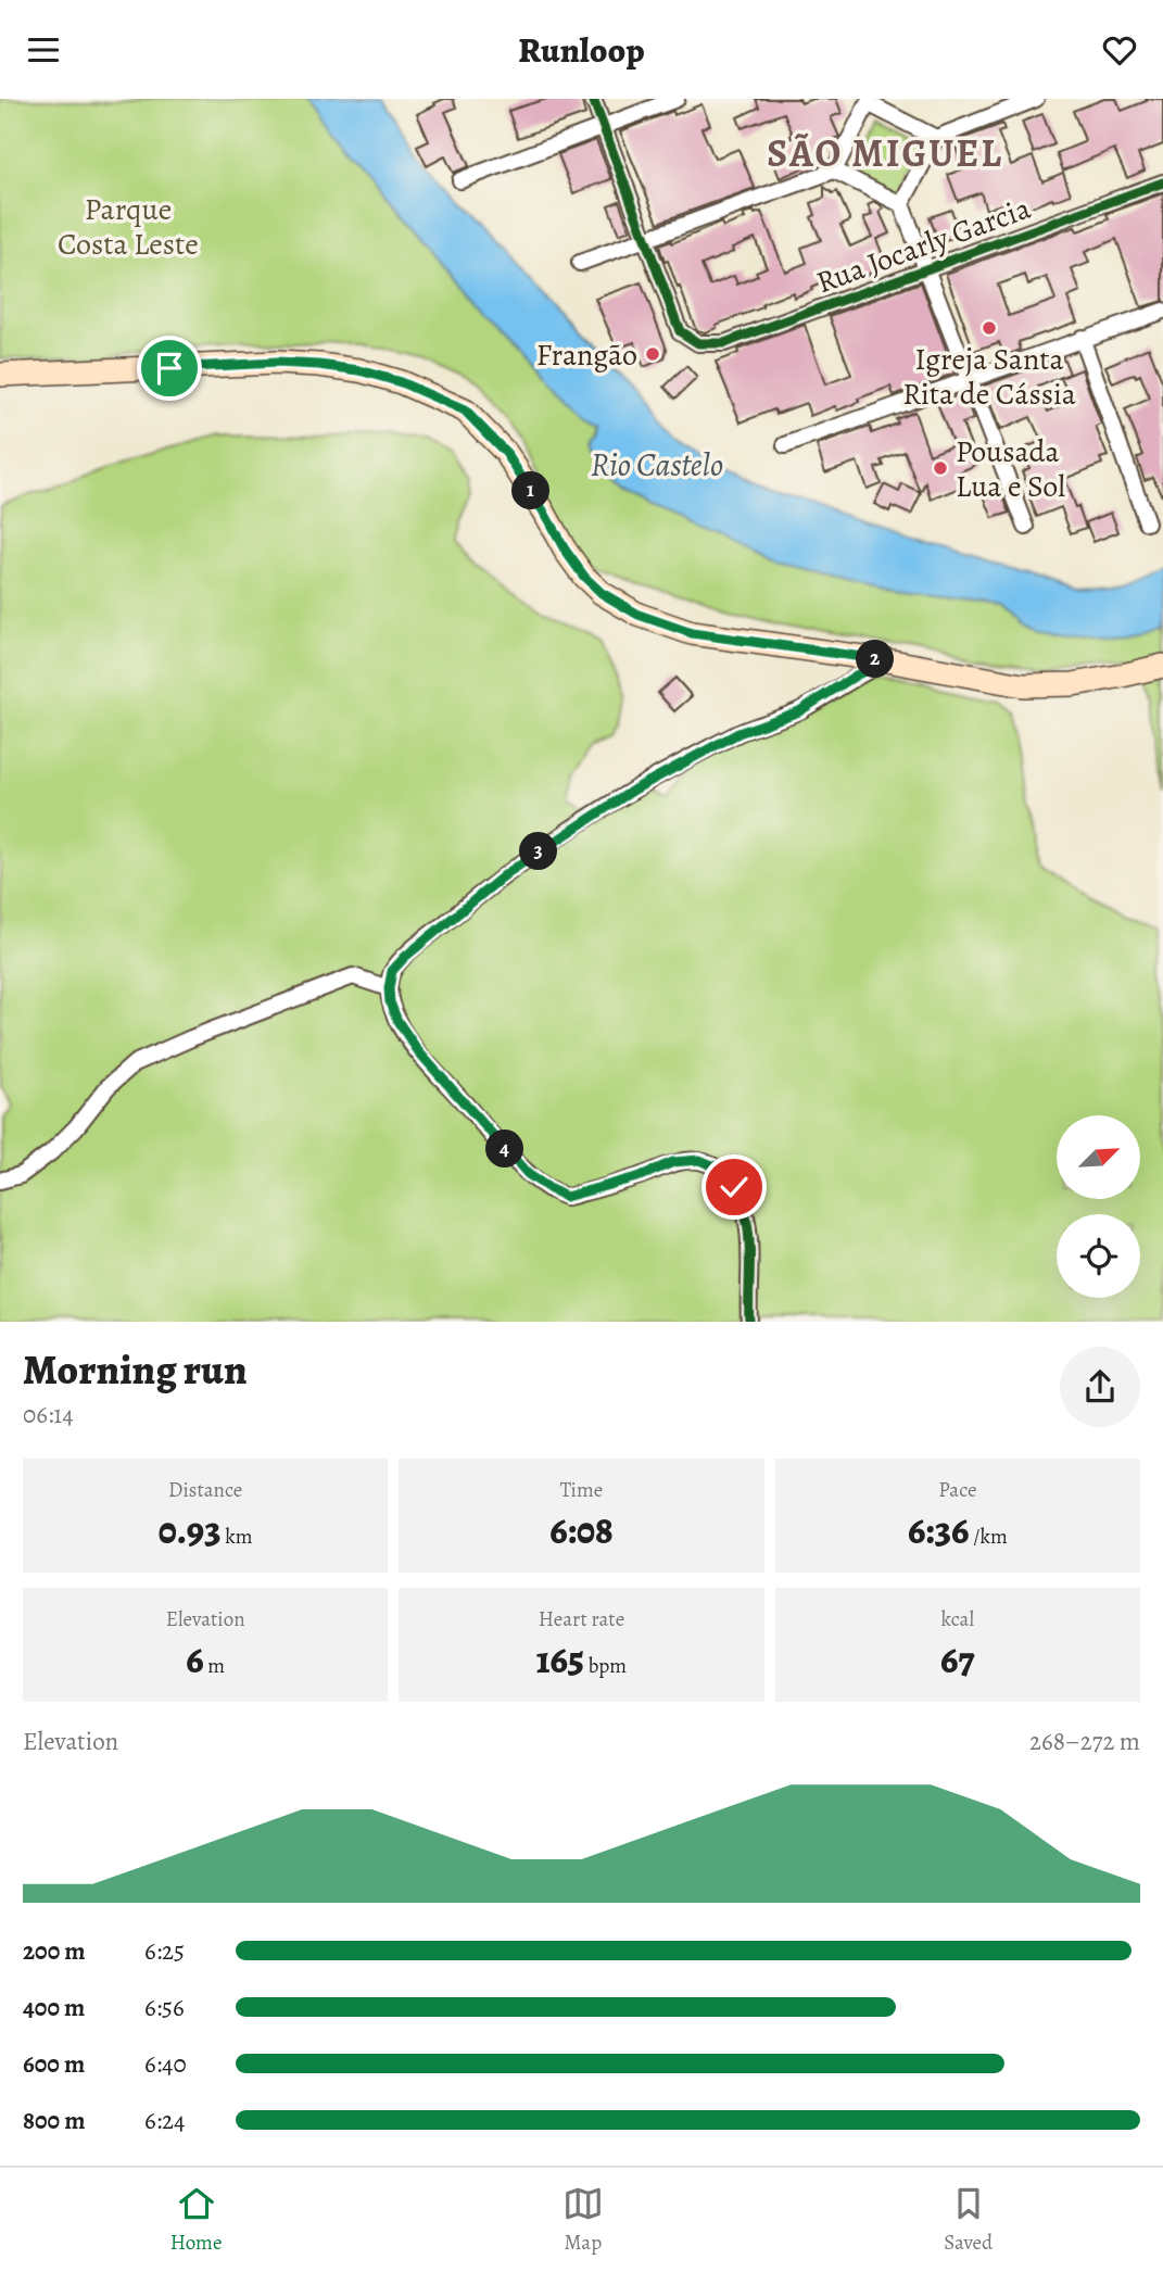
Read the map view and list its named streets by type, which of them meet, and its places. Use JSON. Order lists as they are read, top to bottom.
{
  "streets": {
    "street": ["Rua Jocarly Garcia"]
  },
  "districts": ["SÃO MIGUEL"],
  "water": ["Rio Castelo"],
  "parks": ["Parque Costa Leste"],
  "places": ["Igreja Santa Rita de Cássia", "Frangão", "Pousada Lua e Sol"],
  "north": "top right",
  "page": {
    "header": "Runloop",
    "pins": [
      "1",
      "2",
      "3",
      "4"
    ],
    "heading": ["Morning run", "06:14"],
    "stats": [
      ["Distance", "0.93 km"],
      ["Time", "6:08"],
      ["Pace", "6:36 /km"],
      ["Elevation", "6 m"],
      ["Heart rate", "165 bpm"],
      ["kcal", "67"]
    ],
    "chart": ["Elevation", "268–272 m"],
    "list": [
      {
        "name": "200 m",
        "note": "6:25"
      },
      {
        "name": "400 m",
        "note": "6:56"
      },
      {
        "name": "600 m",
        "note": "6:40"
      },
      {
        "name": "800 m",
        "note": "6:24"
      }
    ],
    "tabs": ["Home", "Map", "Saved"]
  }
}
